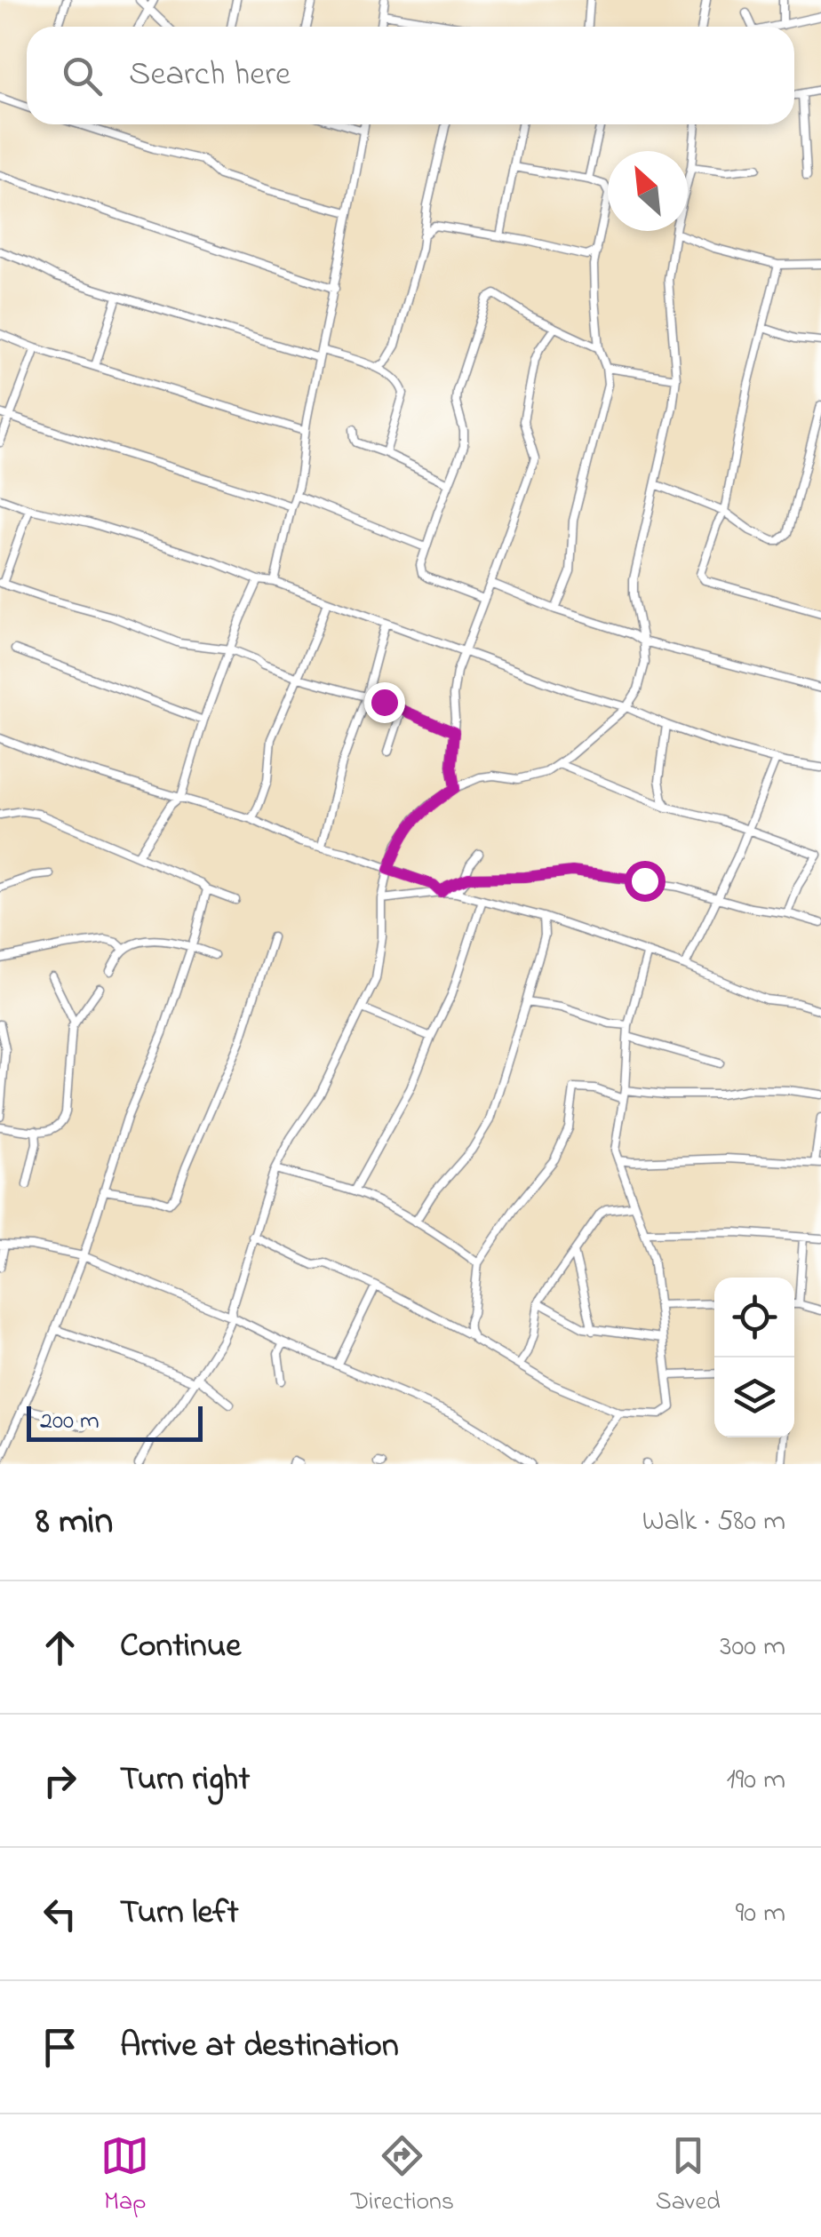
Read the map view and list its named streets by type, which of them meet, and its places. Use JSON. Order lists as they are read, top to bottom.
{
  "scale_bar": "200 m",
  "north": "top left",
  "page": {
    "search": "Search here",
    "scale": "200 m",
    "heading": ["8 min", "Walk · 580 m"],
    "list": [
      ["Continue", "300 m"],
      ["Turn right", "190 m"],
      ["Turn left", "90 m"],
      "Arrive at destination"
    ],
    "nav": ["Map", "Directions", "Saved"]
  }
}
